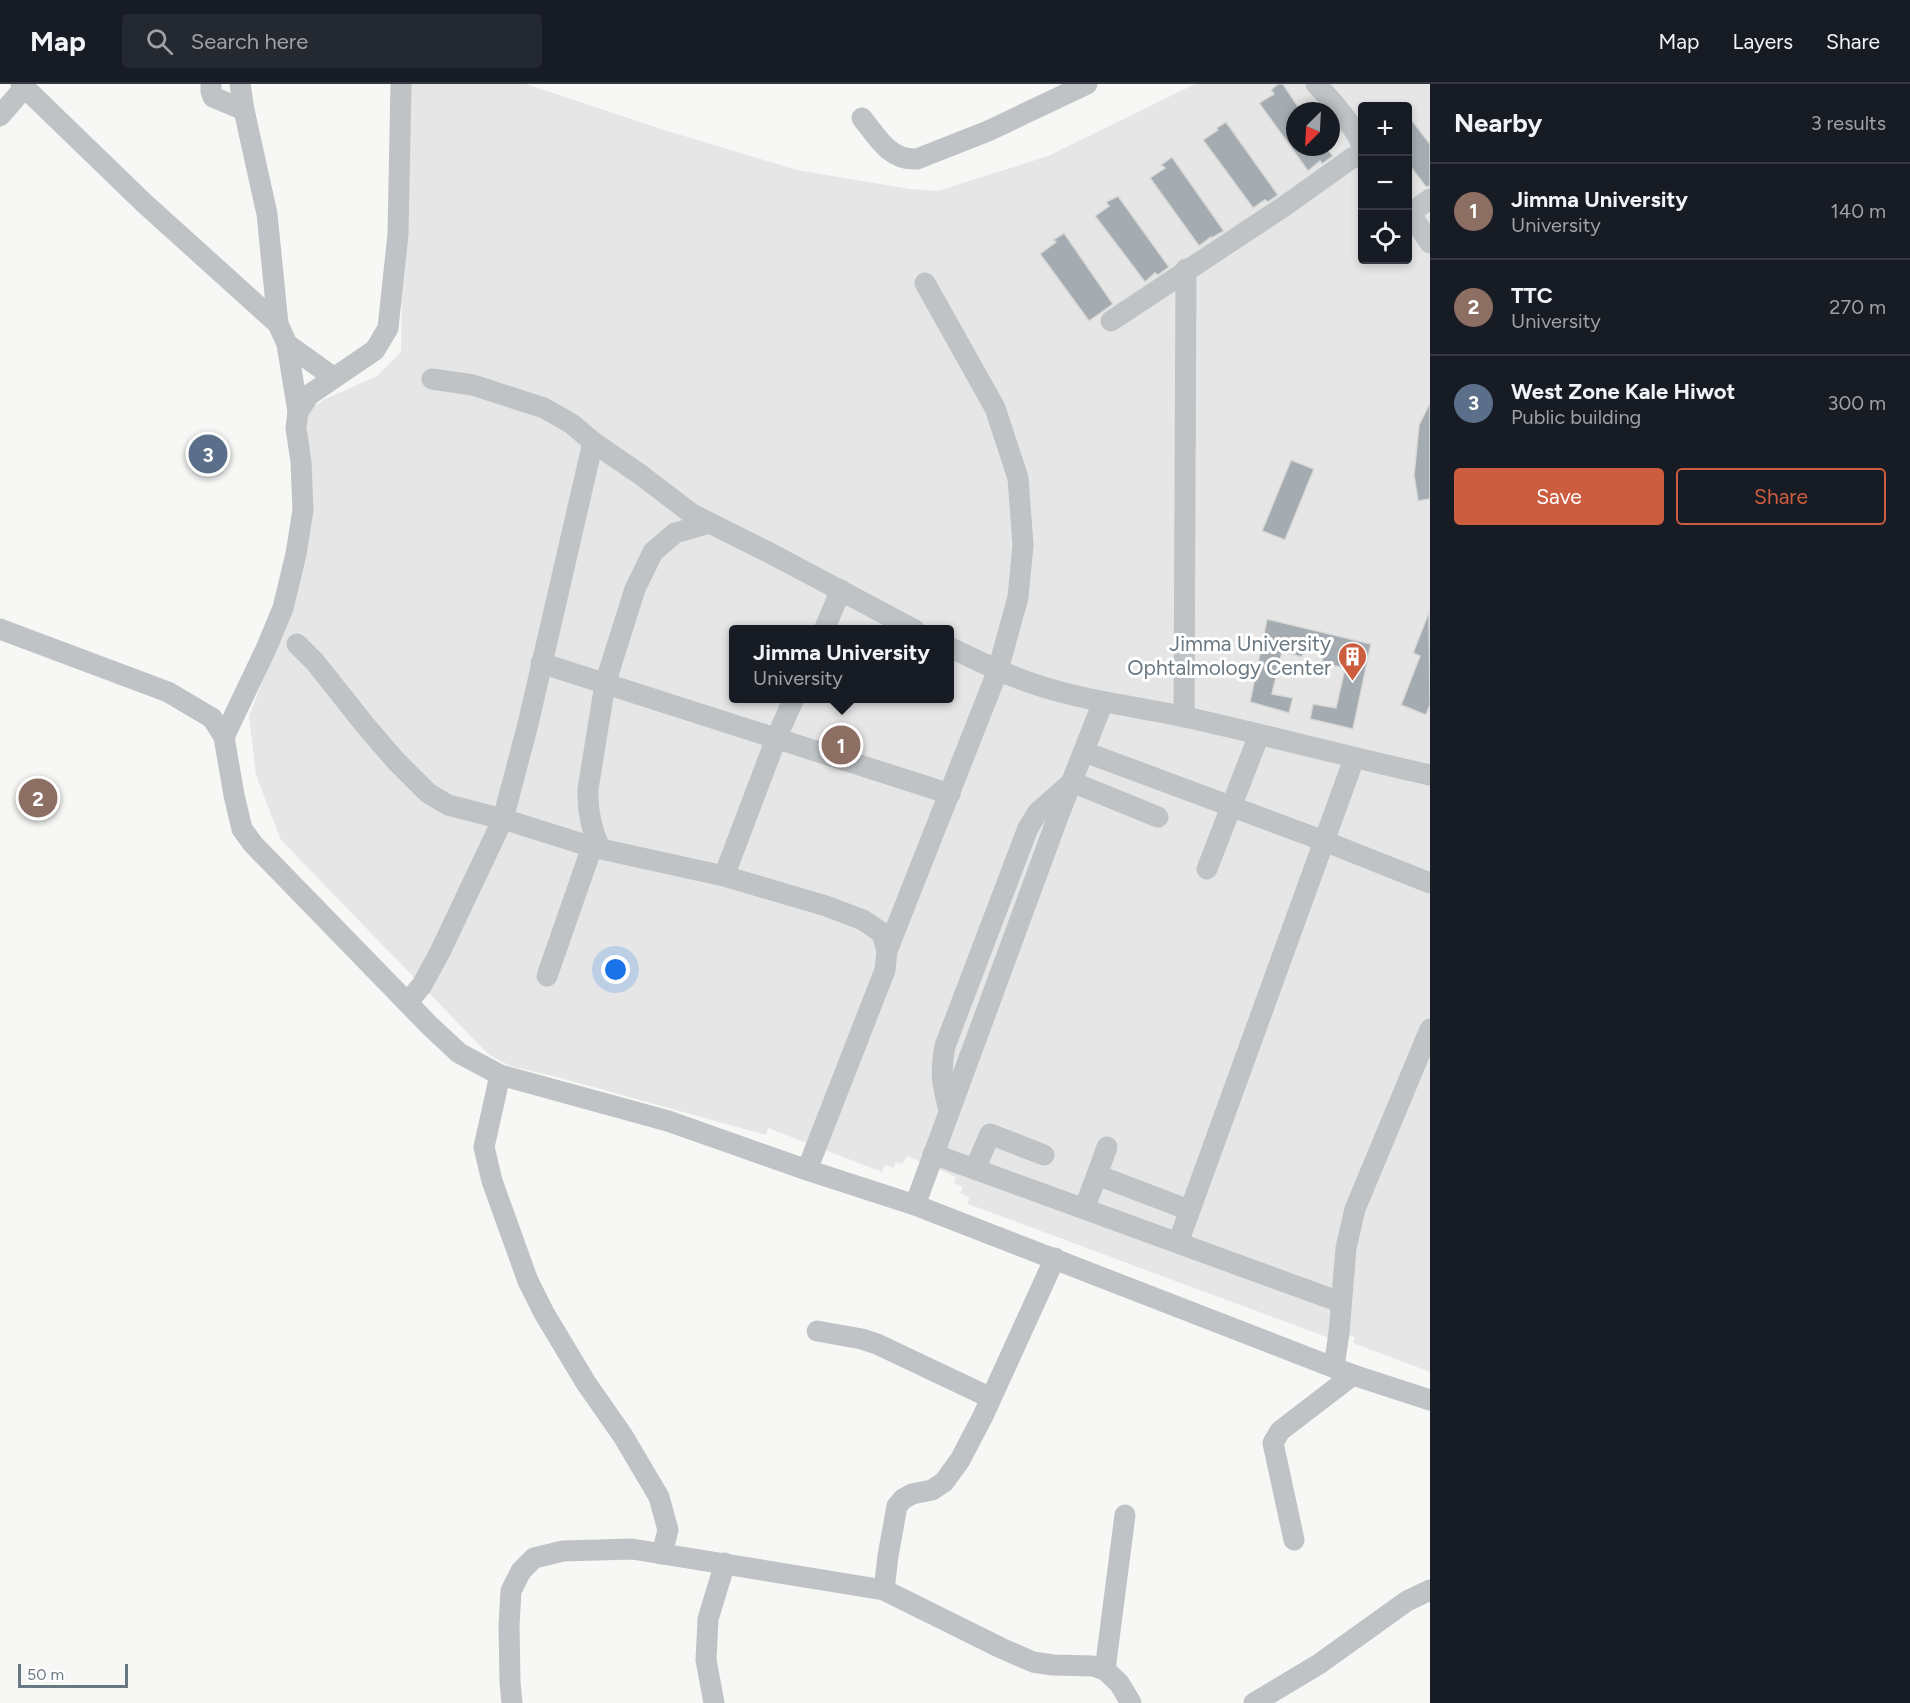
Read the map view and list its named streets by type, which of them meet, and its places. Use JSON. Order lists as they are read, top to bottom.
{
  "places": {
    "building": ["Jimma University Ophtalmology Center"]
  },
  "scale_bar": "50 m",
  "north": "bottom left",
  "page": {
    "header": "Map",
    "search": "Search here",
    "nav": ["Map", "Layers", "Share"],
    "heading": ["Nearby", "3 results"],
    "map_buttons": ["+", "−"],
    "list": [
      {
        "mark": "1",
        "name": "Jimma University",
        "note": "University",
        "value": "140 m"
      },
      {
        "mark": "2",
        "name": "TTC",
        "note": "University",
        "value": "270 m"
      },
      {
        "mark": "3",
        "name": "West Zone Kale Hiwot",
        "note": "Public building",
        "value": "300 m"
      }
    ],
    "pins": ["3", "1", "2"],
    "buttons": ["Save", "Share"],
    "popup": ["Jimma University", "University"],
    "scale": "50 m"
  }
}
